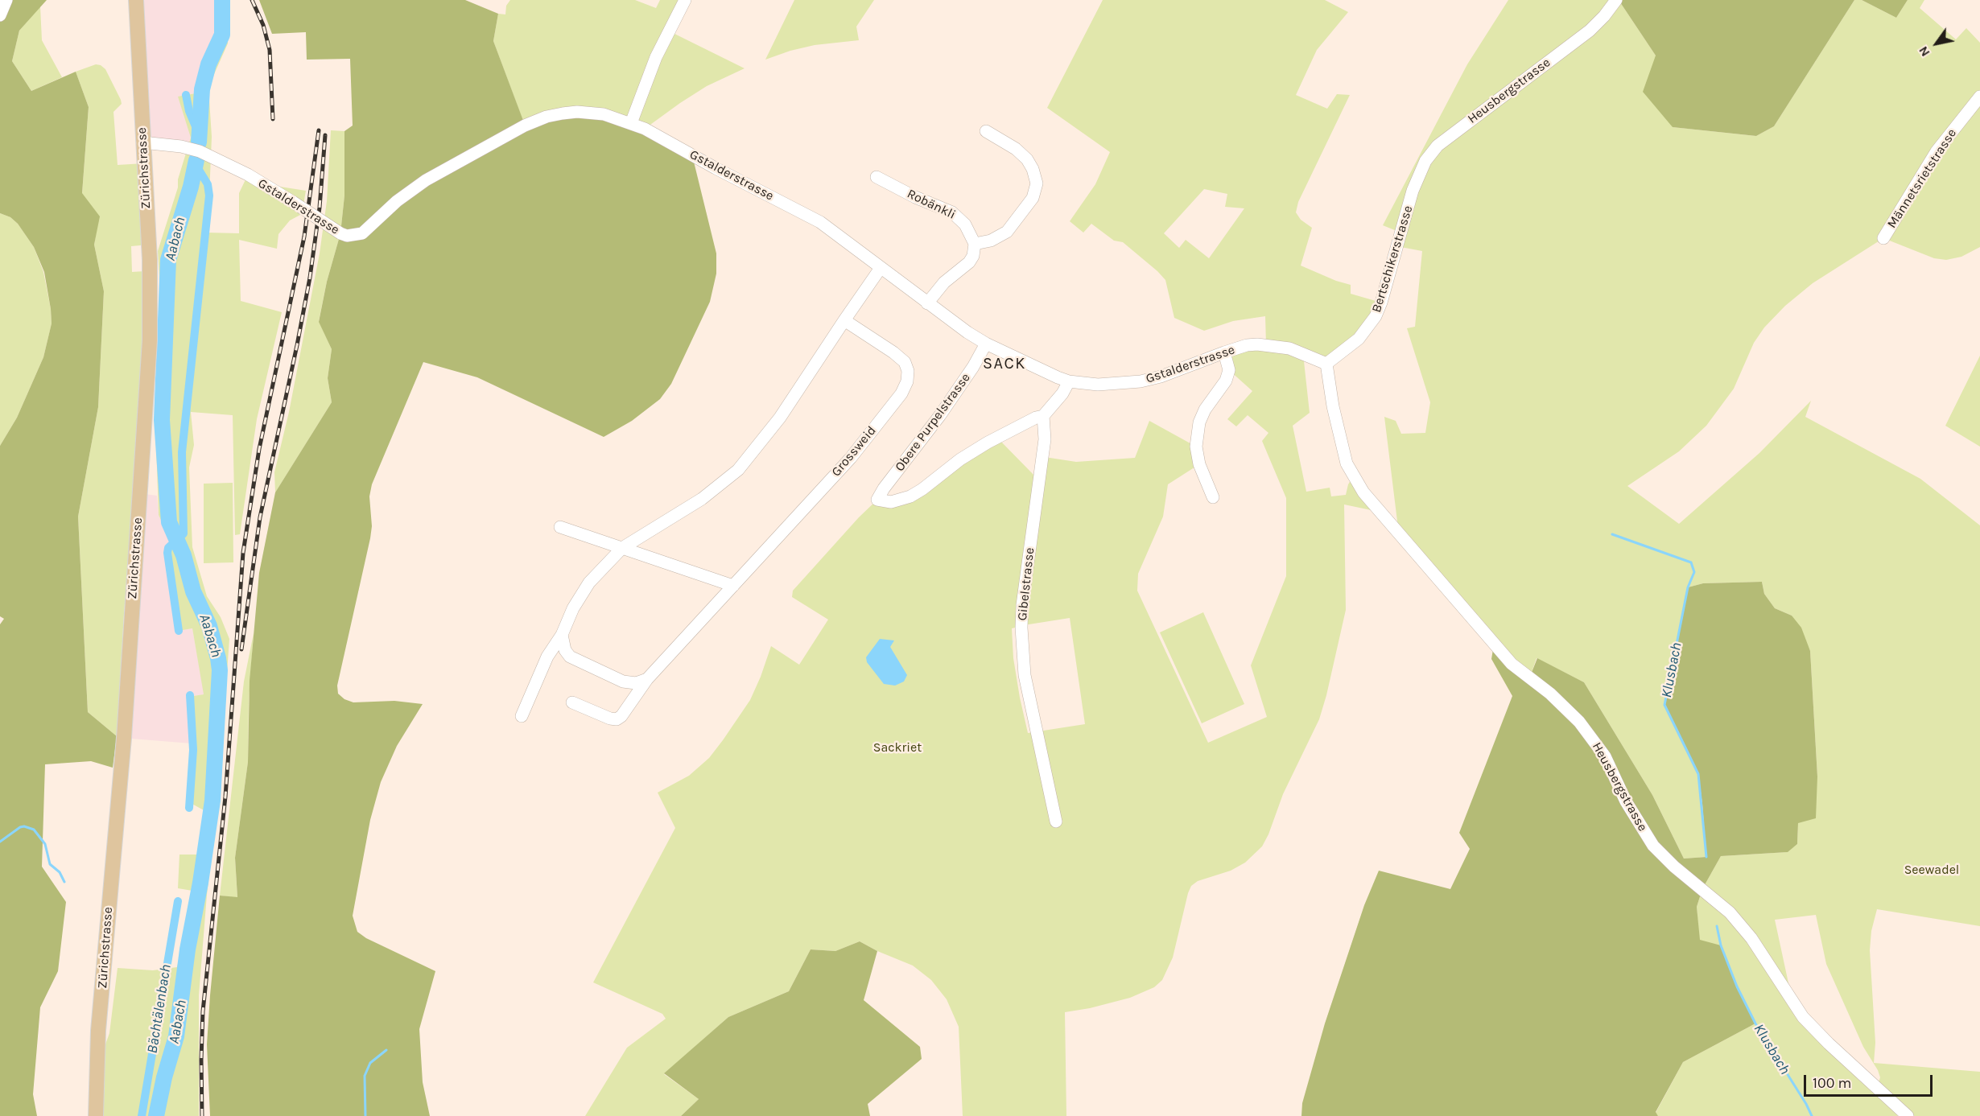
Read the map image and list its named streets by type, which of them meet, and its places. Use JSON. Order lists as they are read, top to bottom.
{
  "streets": {
    "main road": ["Zürichstrasse"],
    "street": [
      "Heusbergstrasse",
      "Gstalderstrasse",
      "Männetsrietstrasse",
      "Robänkli",
      "Bertschikerstrasse",
      "Obere Purpelstrasse",
      "Grossweid",
      "Gibelstrasse"
    ]
  },
  "crossings": [
    ["Heusbergstrasse", "Gstalderstrasse"],
    ["Heusbergstrasse", "Bertschikerstrasse"],
    ["Zürichstrasse", "Gstalderstrasse"],
    ["Gstalderstrasse", "Bertschikerstrasse"],
    ["Gstalderstrasse", "Obere Purpelstrasse"],
    ["Obere Purpelstrasse", "Gibelstrasse"]
  ],
  "districts": ["SACK"],
  "water": ["Aabach", "Klusbach", "Bächtälenbach"],
  "parks": ["Sackriet", "Seewadel"],
  "scale_bar": "100 m",
  "north": "bottom left"
}
